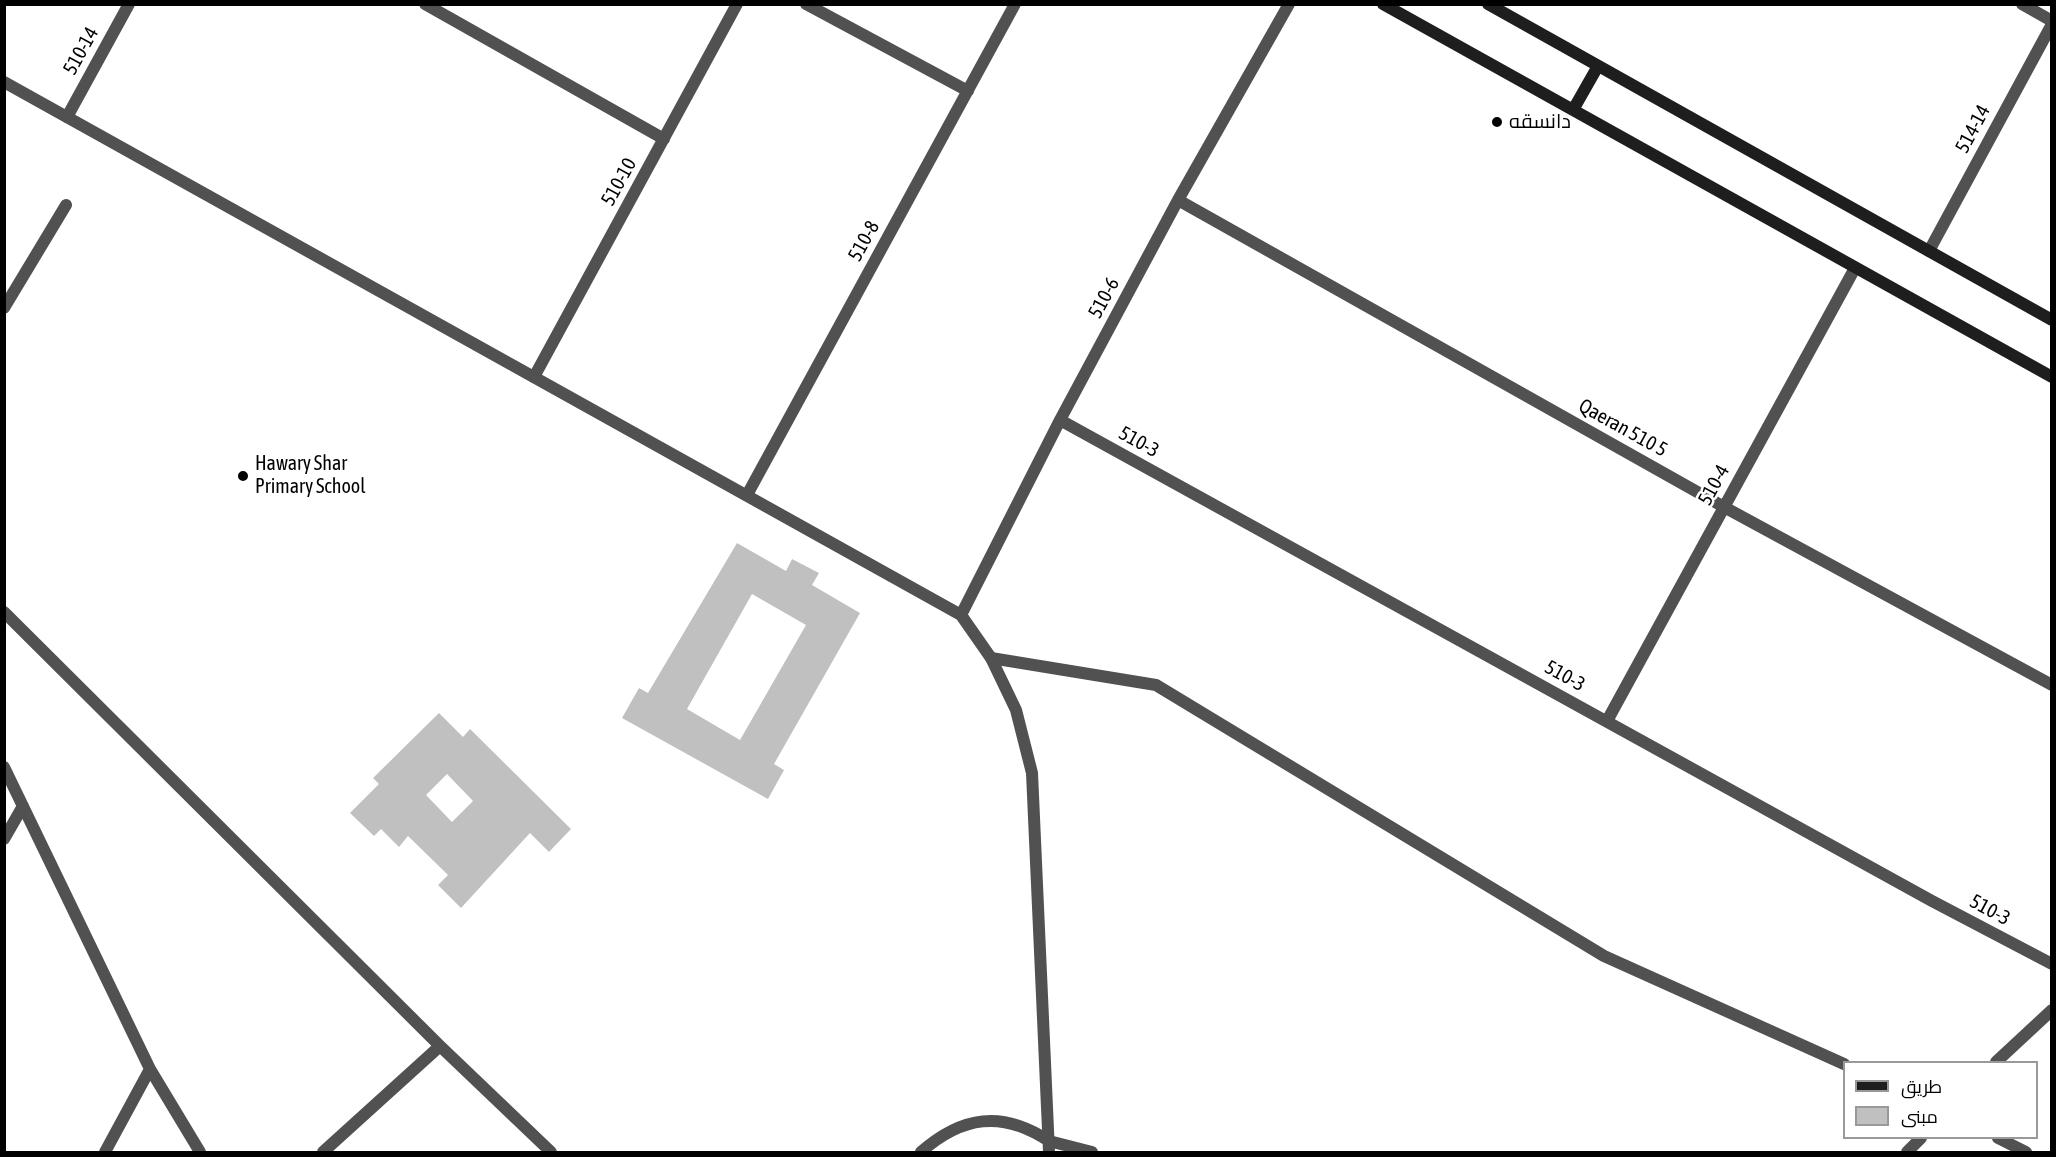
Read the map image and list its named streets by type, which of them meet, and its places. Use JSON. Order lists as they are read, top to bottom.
{
  "streets": {
    "street": [
      "510-14",
      "514-14",
      "510-10",
      "510-8",
      "510-6",
      "Qaeran 510 5",
      "510-3",
      "510-4"
    ]
  },
  "crossings": [
    ["510-6", "Qaeran 510 5"],
    ["510-6", "510-3"],
    ["Qaeran 510 5", "510-4"],
    ["510-3", "510-4"]
  ],
  "places": ["دانسقه", "Hawary Shar Primary School"],
  "legend": ["طريق", "مبنى"]
}
